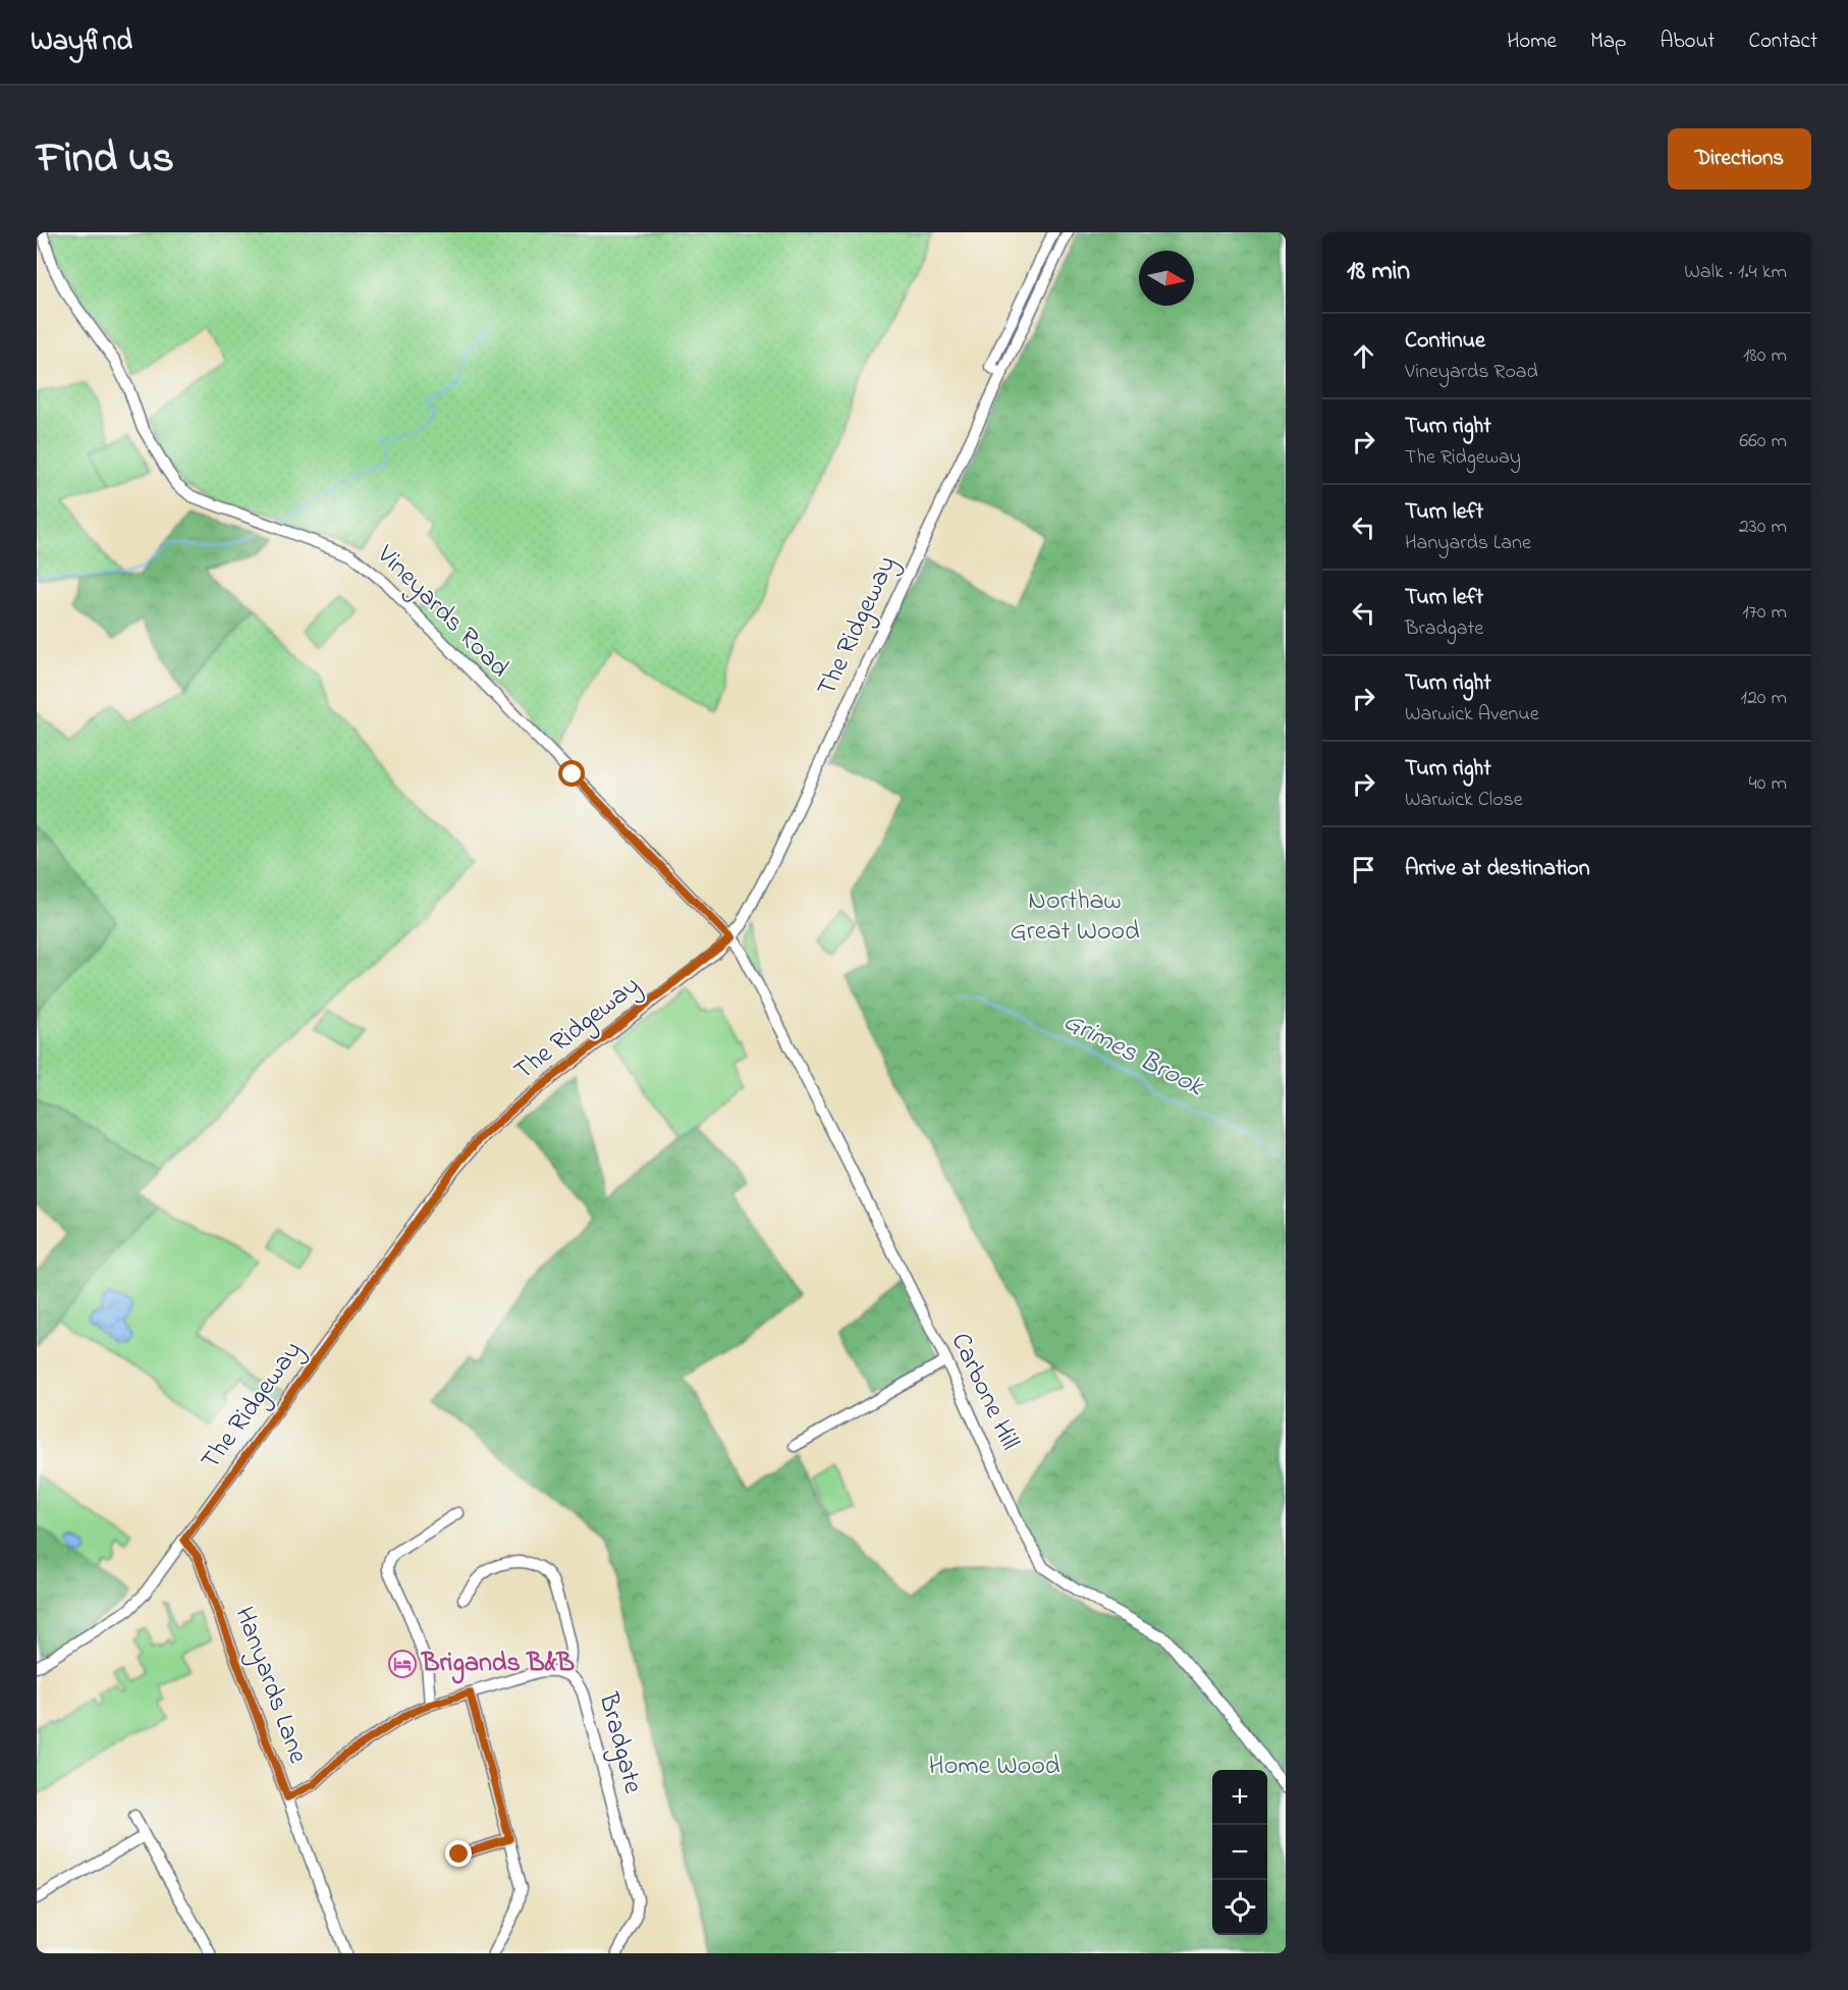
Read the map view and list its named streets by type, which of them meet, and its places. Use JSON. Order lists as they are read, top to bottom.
{
  "streets": {
    "street": [
      "Vineyards Road",
      "The Ridgeway",
      "Carbone Hill",
      "Hanyards Lane",
      "Bradgate"
    ]
  },
  "crossings": [
    ["Vineyards Road", "The Ridgeway"],
    ["Vineyards Road", "Carbone Hill"],
    ["The Ridgeway", "Carbone Hill"],
    ["The Ridgeway", "Hanyards Lane"],
    ["Hanyards Lane", "Bradgate"]
  ],
  "water": ["Grimes Brook"],
  "parks": ["Northaw Great Wood", "Home Wood"],
  "places": {
    "hotel": ["Brigands B&B"]
  },
  "north": "right",
  "page": {
    "header": "Wayfind",
    "nav": [
      "Home",
      "Map",
      "About",
      "Contact"
    ],
    "title": "Find us",
    "buttons": "Directions",
    "heading": ["18 min", "Walk · 1.4 km"],
    "list": [
      ["Continue", "Vineyards Road", "180 m"],
      ["Turn right", "The Ridgeway", "660 m"],
      ["Turn left", "Hanyards Lane", "230 m"],
      ["Turn left", "Bradgate", "170 m"],
      ["Turn right", "Warwick Avenue", "120 m"],
      ["Turn right", "Warwick Close", "40 m"],
      "Arrive at destination"
    ],
    "map_buttons": ["+", "−"]
  }
}
